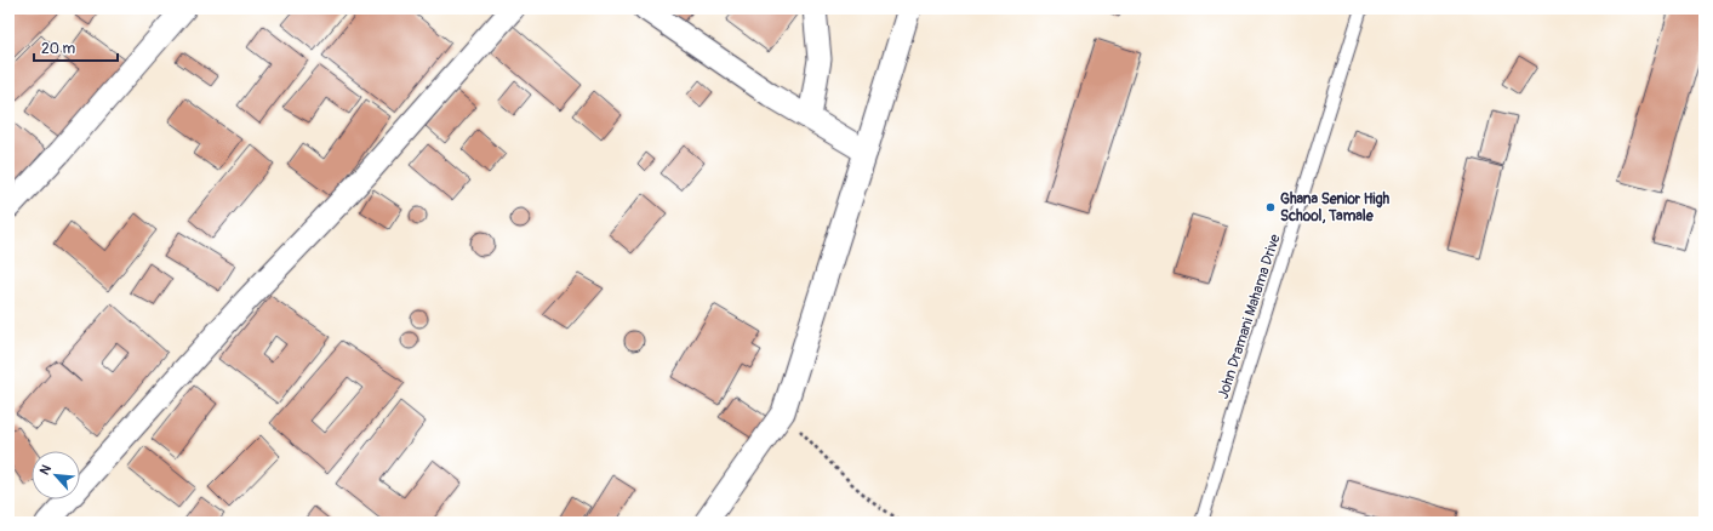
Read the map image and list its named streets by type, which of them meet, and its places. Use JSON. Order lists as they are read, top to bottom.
{
  "streets": {
    "lane": ["John Dramani Mahama Drive"]
  },
  "places": ["Ghana Senior High School, Tamale"],
  "scale_bar": "20 m",
  "north": "top left"
}
